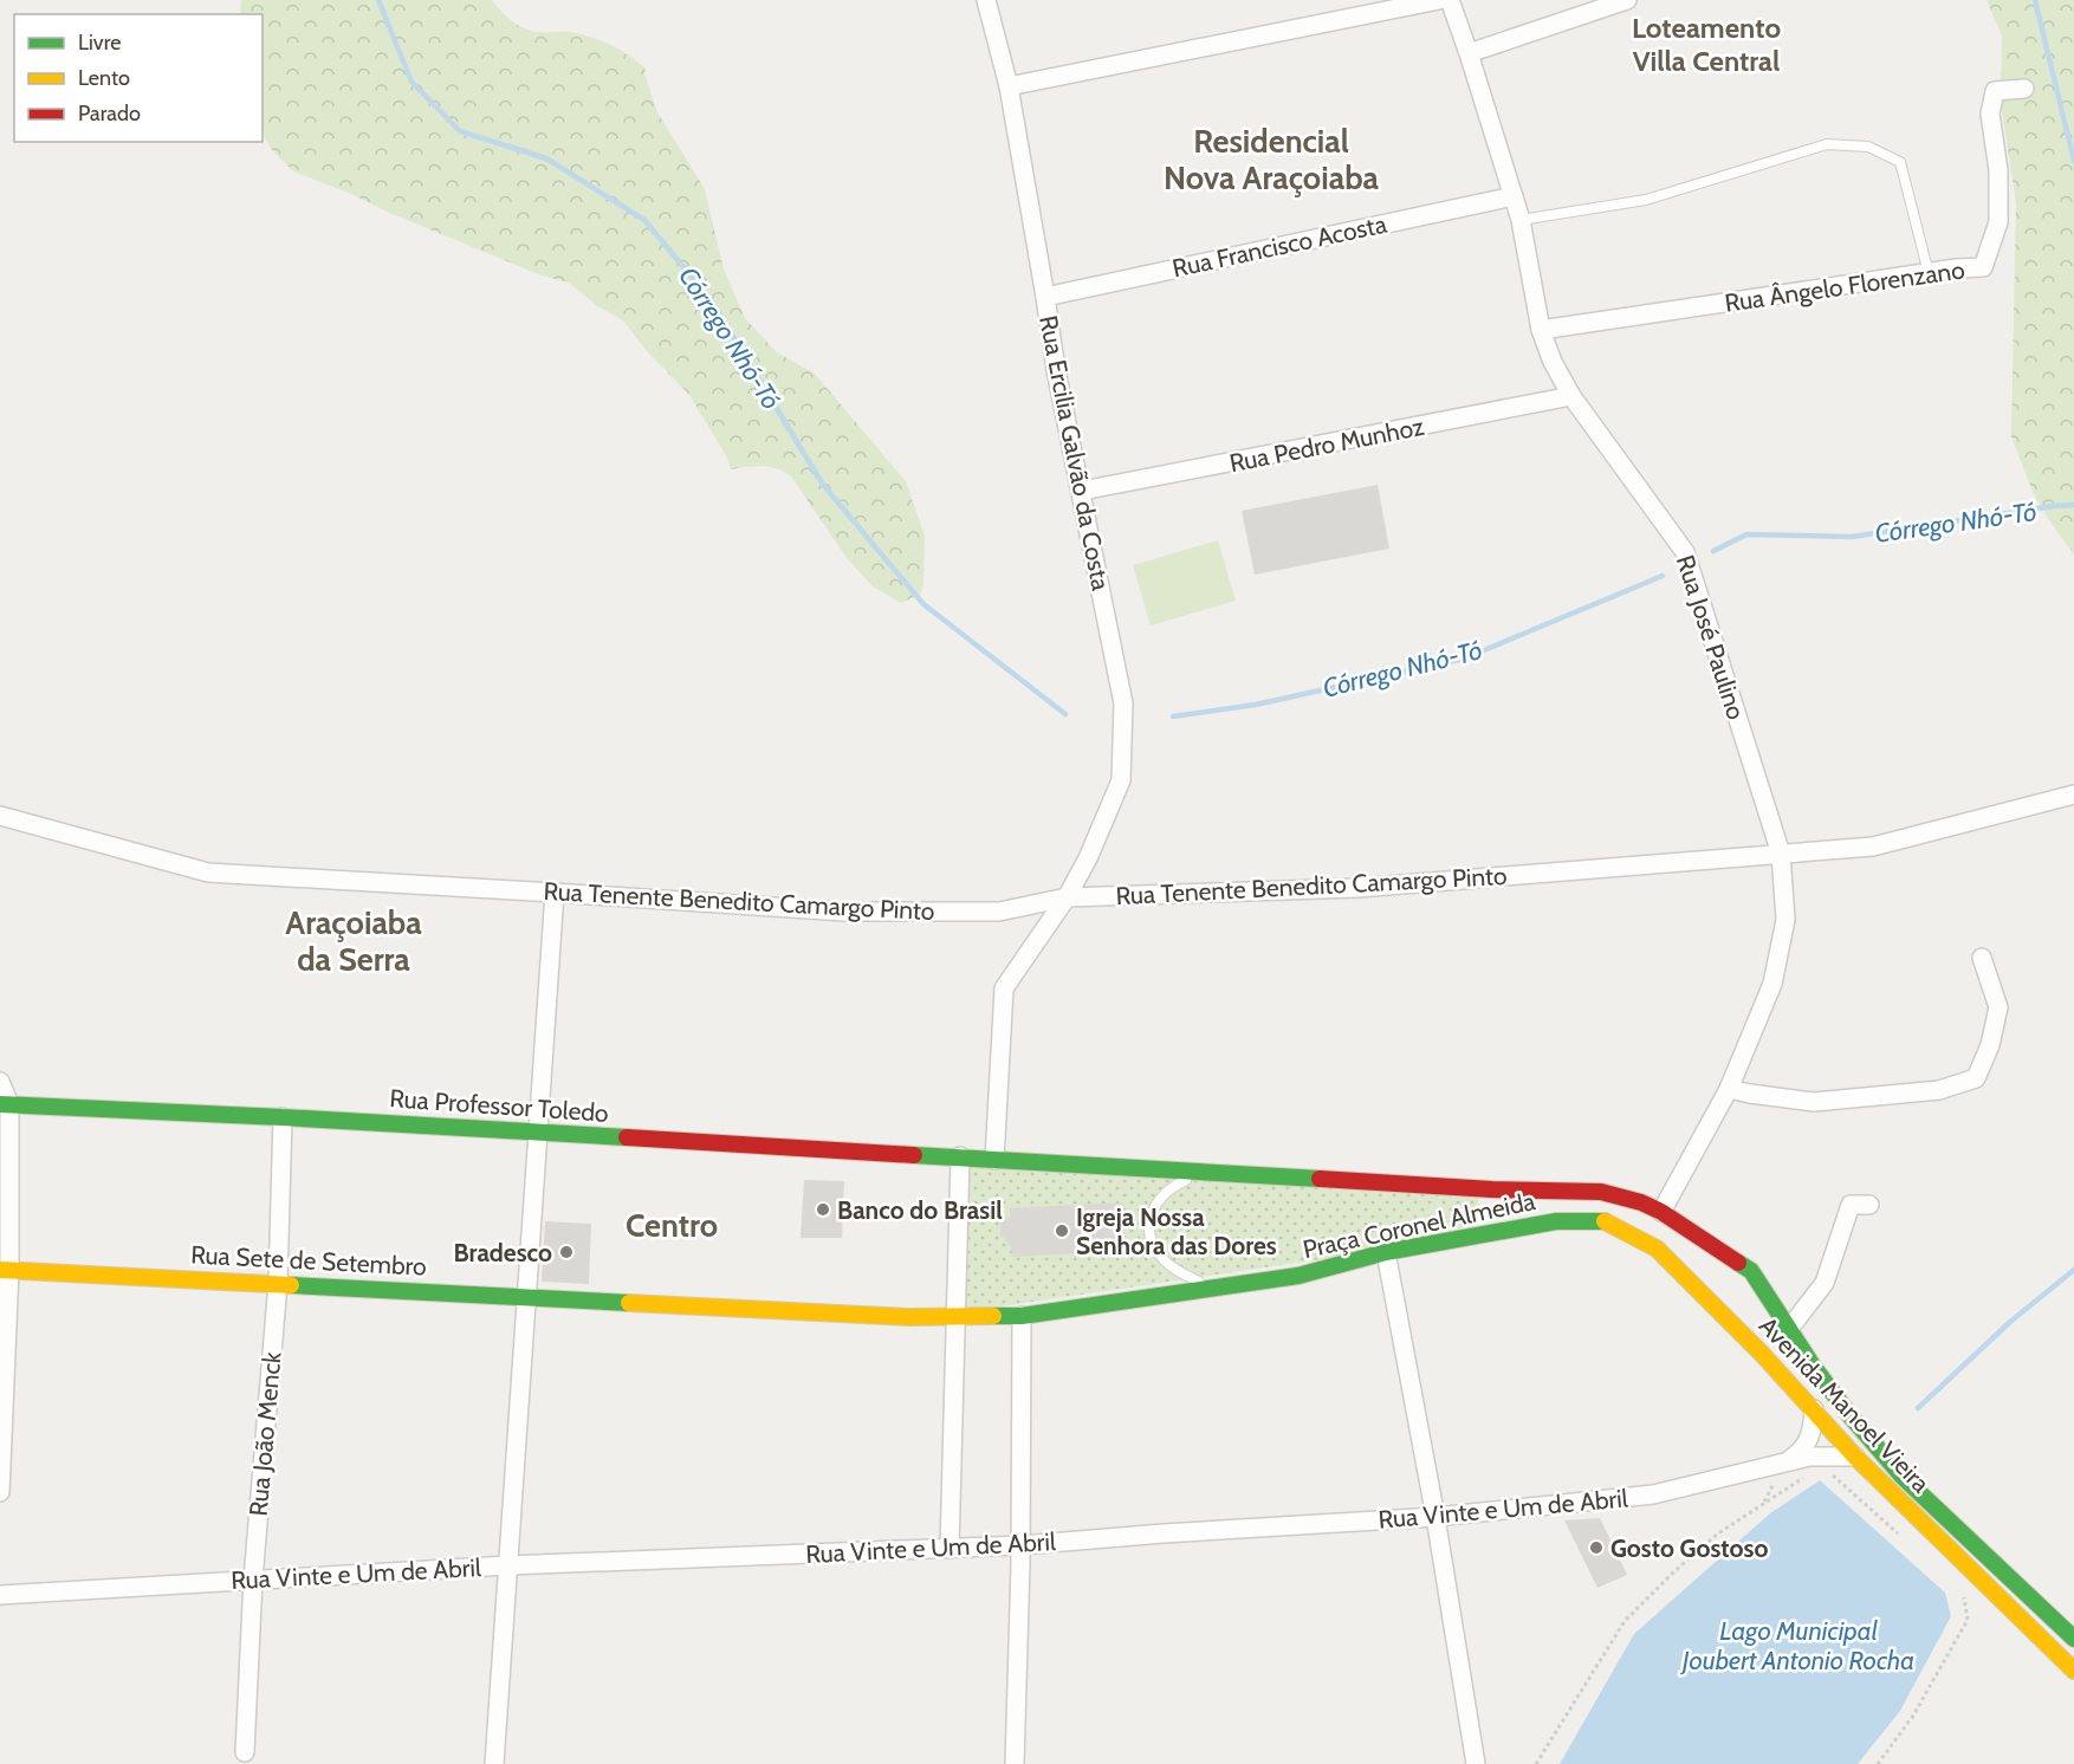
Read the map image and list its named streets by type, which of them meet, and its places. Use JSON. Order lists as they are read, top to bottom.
{
  "streets": {
    "main road": [
      "Rua Professor Toledo",
      "Praça Coronel Almeida",
      "Rua Sete de Setembro",
      "Avenida Manoel Vieira"
    ],
    "street": [
      "Rua Francisco Acosta",
      "Rua Ângelo Florenzano",
      "Rua Pedro Munhoz",
      "Rua Ercilia Galvão da Costa",
      "Rua José Paulino",
      "Rua Tenente Benedito Camargo Pinto",
      "Rua João Menck",
      "Rua Vinte e Um de Abril"
    ]
  },
  "crossings": [
    ["Rua Francisco Acosta", "Rua Ercilia Galvão da Costa"],
    ["Rua Francisco Acosta", "Rua José Paulino"],
    ["Rua Ângelo Florenzano", "Rua José Paulino"],
    ["Rua Pedro Munhoz", "Rua Ercilia Galvão da Costa"],
    ["Rua Pedro Munhoz", "Rua José Paulino"],
    ["Rua Ercilia Galvão da Costa", "Rua Tenente Benedito Camargo Pinto"],
    ["Rua Ercilia Galvão da Costa", "Rua Professor Toledo"],
    ["Rua Ercilia Galvão da Costa", "Praça Coronel Almeida"],
    ["Rua José Paulino", "Rua Tenente Benedito Camargo Pinto"],
    ["Rua José Paulino", "Avenida Manoel Vieira"],
    ["Rua Professor Toledo", "Praça Coronel Almeida"],
    ["Rua Professor Toledo", "Rua João Menck"],
    ["Praça Coronel Almeida", "Rua Sete de Setembro"],
    ["Praça Coronel Almeida", "Avenida Manoel Vieira"],
    ["Rua Sete de Setembro", "Rua João Menck"],
    ["Avenida Manoel Vieira", "Rua Vinte e Um de Abril"],
    ["Rua João Menck", "Rua Vinte e Um de Abril"]
  ],
  "districts": [
    "Loteamento Villa Central",
    "Residencial Nova Araçoiaba",
    "Araçoiaba da Serra",
    "Centro"
  ],
  "water": ["Córrego Nhó-Tó", "Lago Municipal Joubert Antonio Rocha"],
  "places": [
    "Banco do Brasil",
    "Igreja Nossa Senhora das Dores",
    "Bradesco",
    "Gosto Gostoso"
  ],
  "legend": ["Livre", "Lento", "Parado"]
}
